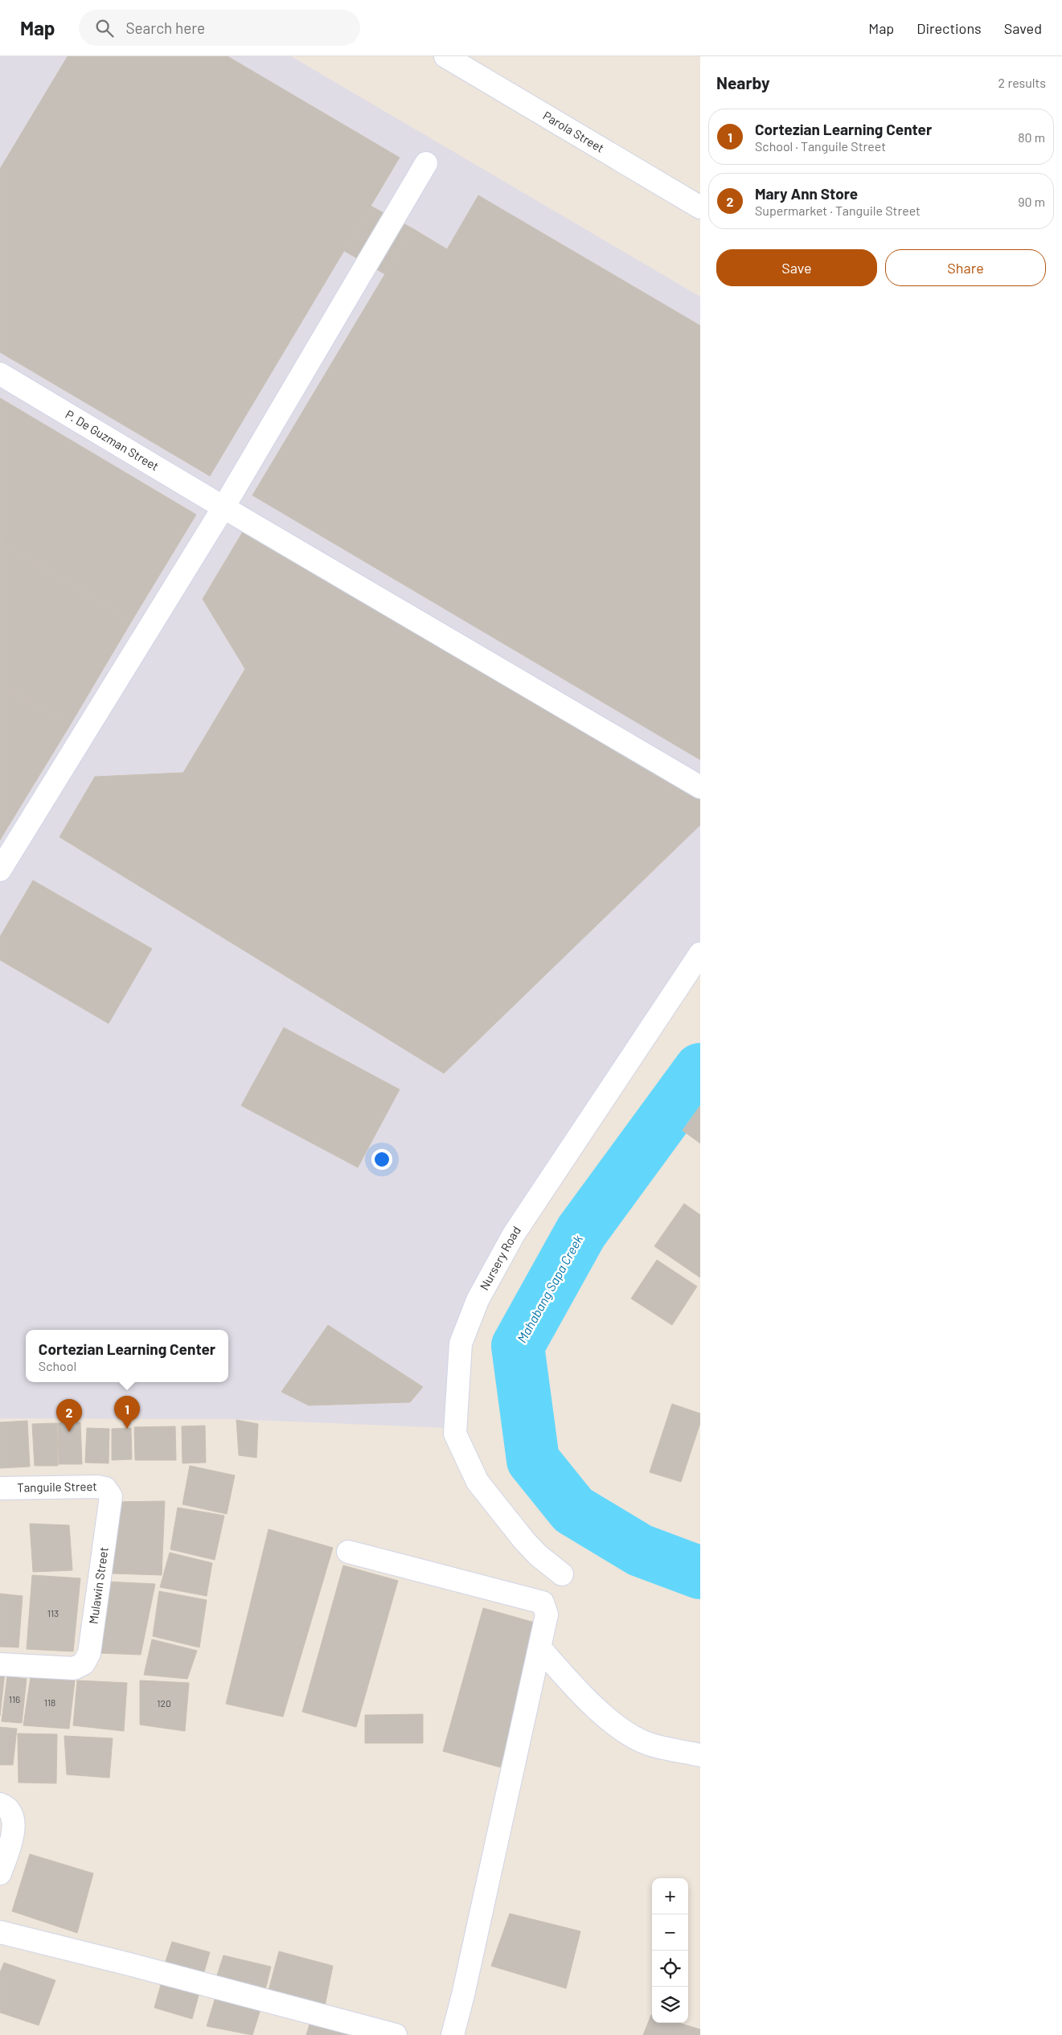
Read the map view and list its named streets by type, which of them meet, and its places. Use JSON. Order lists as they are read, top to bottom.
{
  "streets": {
    "street": [
      "Parola Street",
      "P. De Guzman Street",
      "Nursery Road",
      "Tanguile Street",
      "Mulawin Street"
    ]
  },
  "crossings": [
    ["Tanguile Street", "Mulawin Street"]
  ],
  "water": ["Mahabang Sapa Creek"],
  "house_numbers": [
    "113",
    "116",
    "118",
    "120"
  ],
  "page": {
    "header": "Map",
    "search": "Search here",
    "nav": ["Map", "Directions", "Saved"],
    "heading": ["Nearby", "2 results"],
    "list": [
      {
        "mark": "1",
        "name": "Cortezian Learning Center",
        "note": "School · Tanguile Street",
        "value": "80 m"
      },
      {
        "mark": "2",
        "name": "Mary Ann Store",
        "note": "Supermarket · Tanguile Street",
        "value": "90 m"
      }
    ],
    "buttons": ["Save", "Share"],
    "popup": ["Cortezian Learning Center", "School"],
    "pins": ["1", "2"],
    "map_buttons": ["+", "−"]
  }
}
